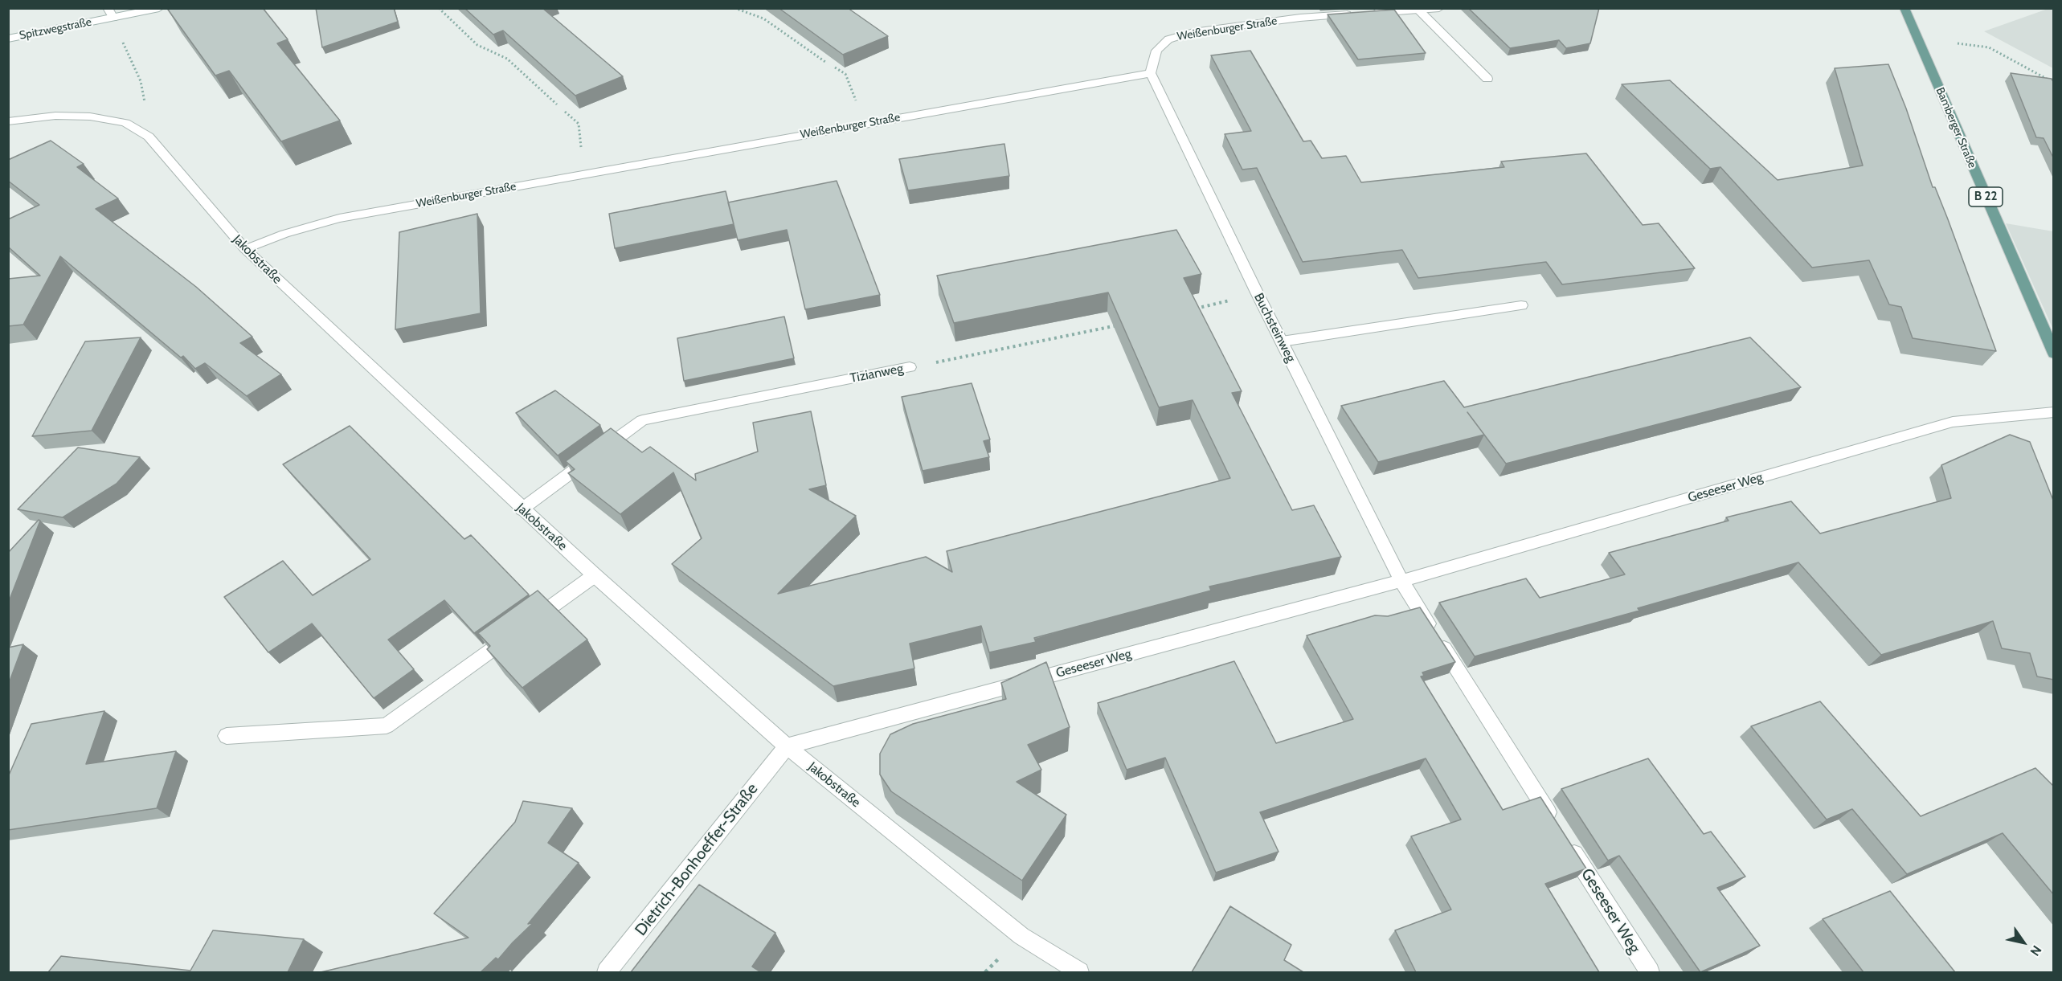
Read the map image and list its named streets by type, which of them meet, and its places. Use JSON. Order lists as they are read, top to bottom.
{
  "streets": {
    "main road": ["Bamberger Straße", "B 22"],
    "street": [
      "Spitzwegstraße",
      "Weißenburger Straße",
      "Jakobstraße",
      "Buchsteinweg",
      "Tizianweg",
      "Geseeser Weg",
      "Dietrich-Bonhoeffer-Straße"
    ]
  },
  "crossings": [
    ["Weißenburger Straße", "Jakobstraße"],
    ["Weißenburger Straße", "Buchsteinweg"],
    ["Jakobstraße", "Tizianweg"],
    ["Jakobstraße", "Geseeser Weg"],
    ["Jakobstraße", "Dietrich-Bonhoeffer-Straße"],
    ["Buchsteinweg", "Geseeser Weg"],
    ["Geseeser Weg", "Dietrich-Bonhoeffer-Straße"]
  ],
  "north": "bottom right"
}
